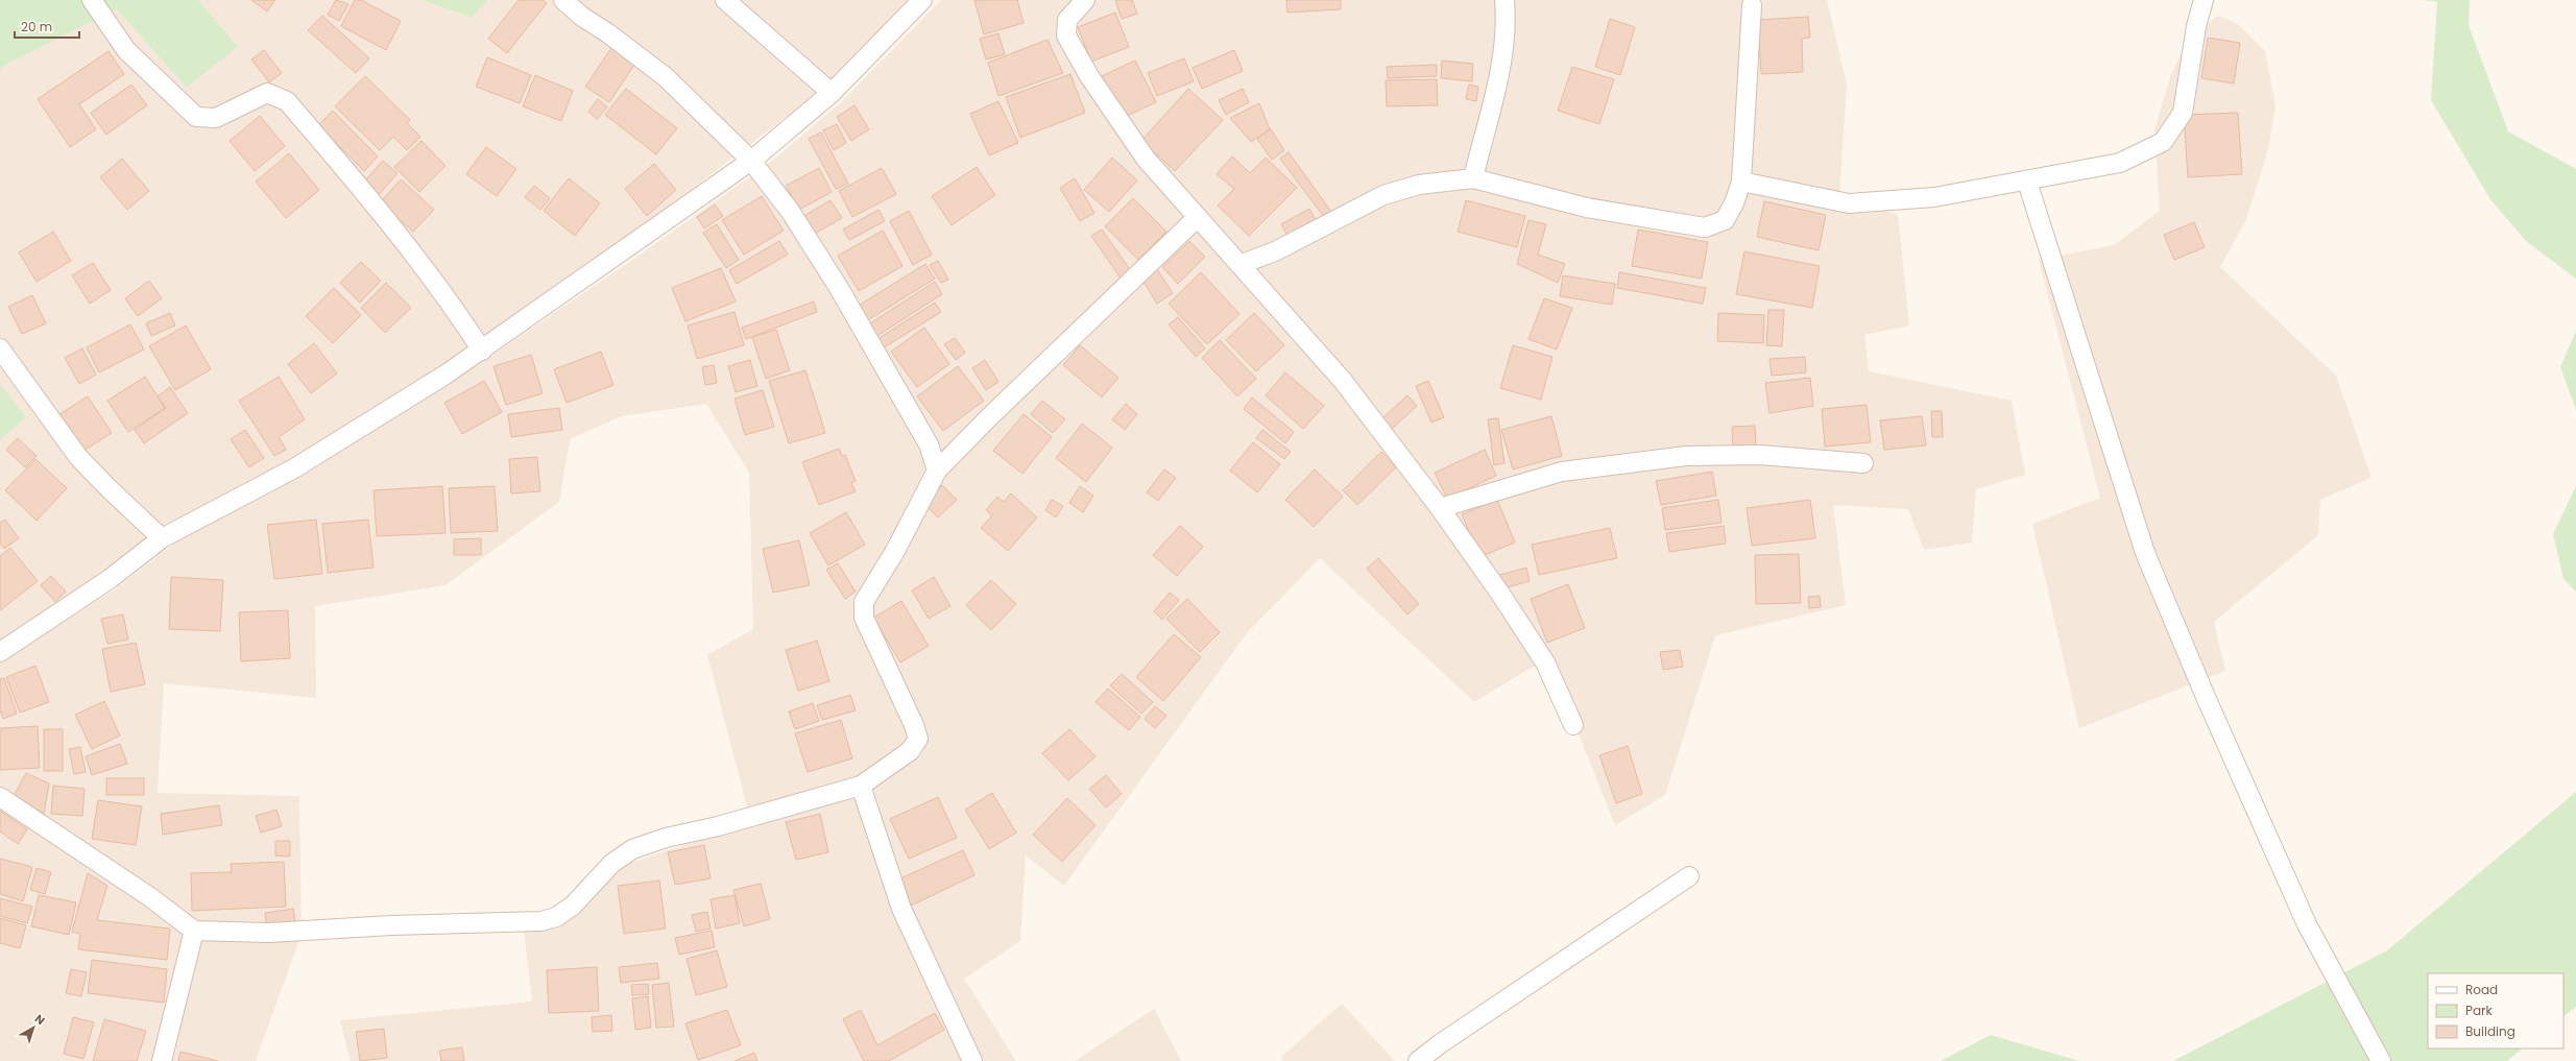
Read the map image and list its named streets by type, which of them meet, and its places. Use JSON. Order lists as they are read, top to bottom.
{
  "legend": ["Road", "Park", "Building"],
  "scale_bar": "20 m",
  "north": "top right"
}
